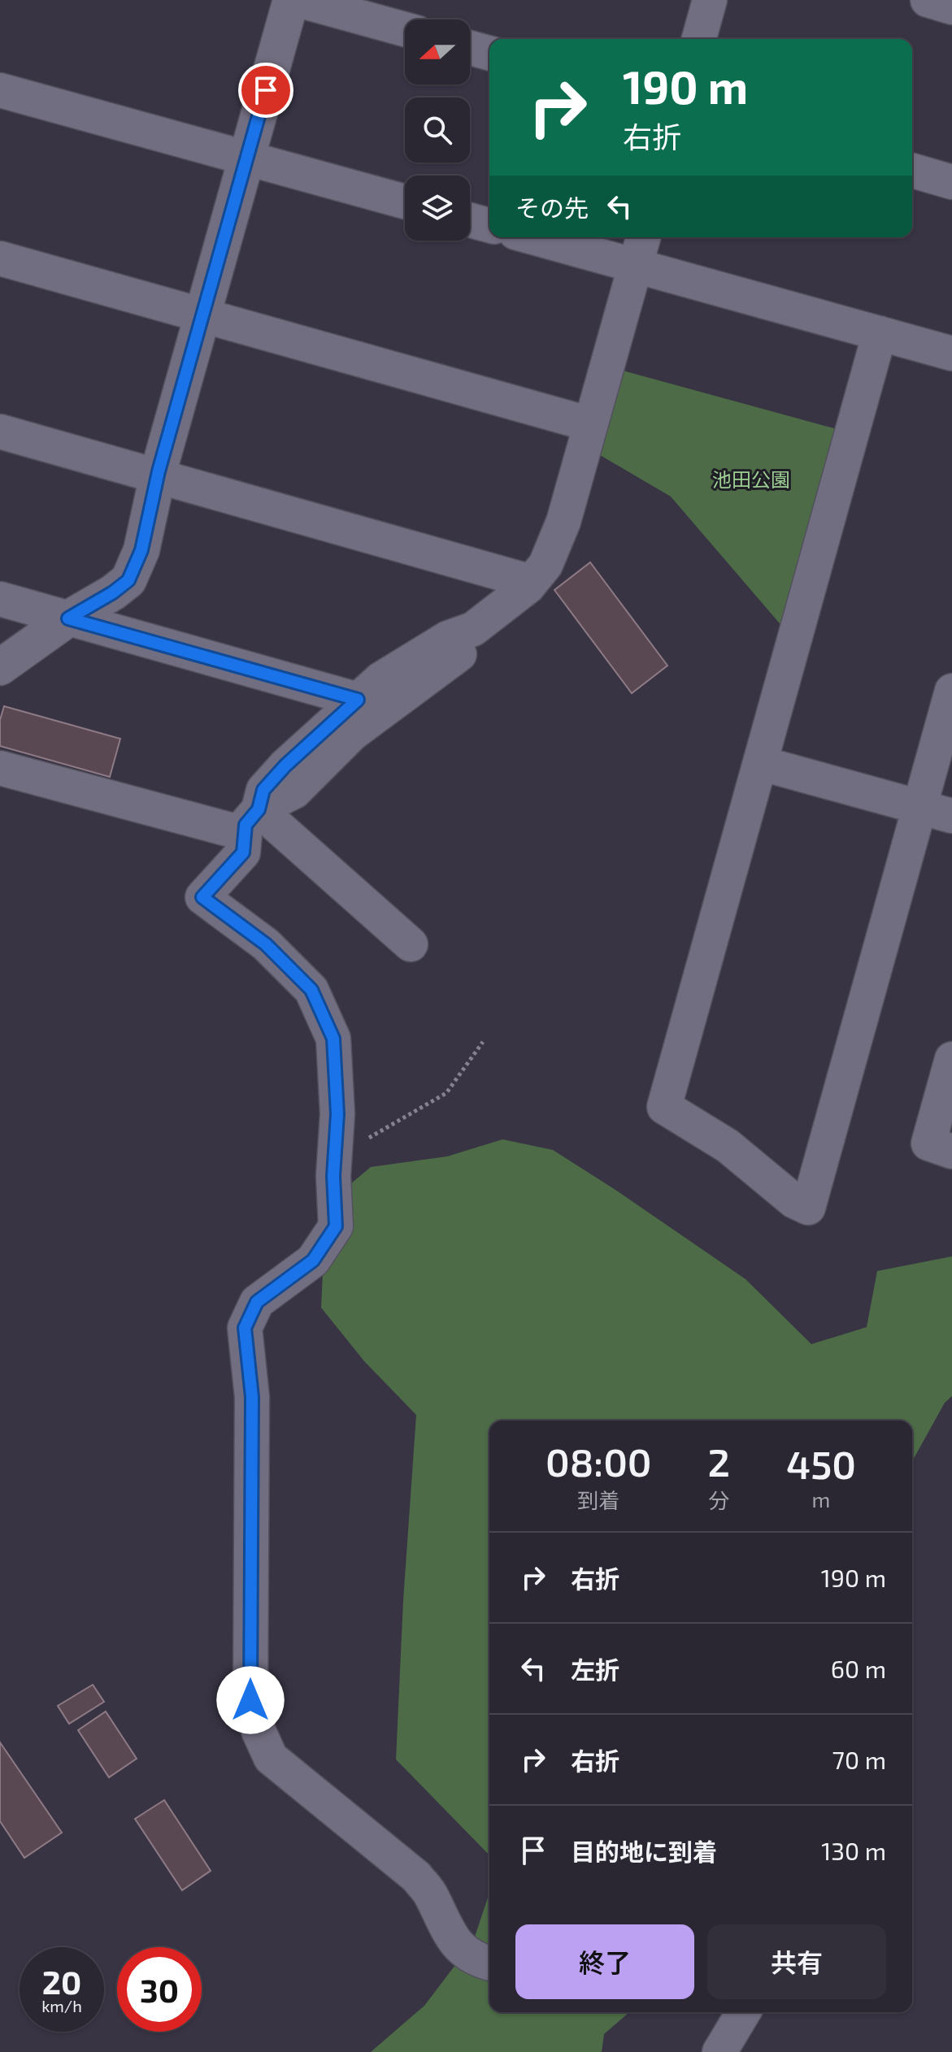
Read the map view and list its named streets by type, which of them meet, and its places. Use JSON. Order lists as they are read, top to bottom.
{
  "parks": ["池田公園"],
  "north": "left",
  "page": {
    "turn": ["190 m", "右折"],
    "then": "その先",
    "eta": [
      "08:00",
      "到着",
      "2",
      "分",
      "450",
      "m"
    ],
    "list": [
      {
        "name": "右折",
        "value": "190 m"
      },
      {
        "name": "左折",
        "value": "60 m"
      },
      {
        "name": "右折",
        "value": "70 m"
      },
      {
        "name": "目的地に到着",
        "value": "130 m"
      }
    ],
    "buttons": ["終了", "共有"],
    "speed": "20 km/h",
    "limit": "30"
  }
}
